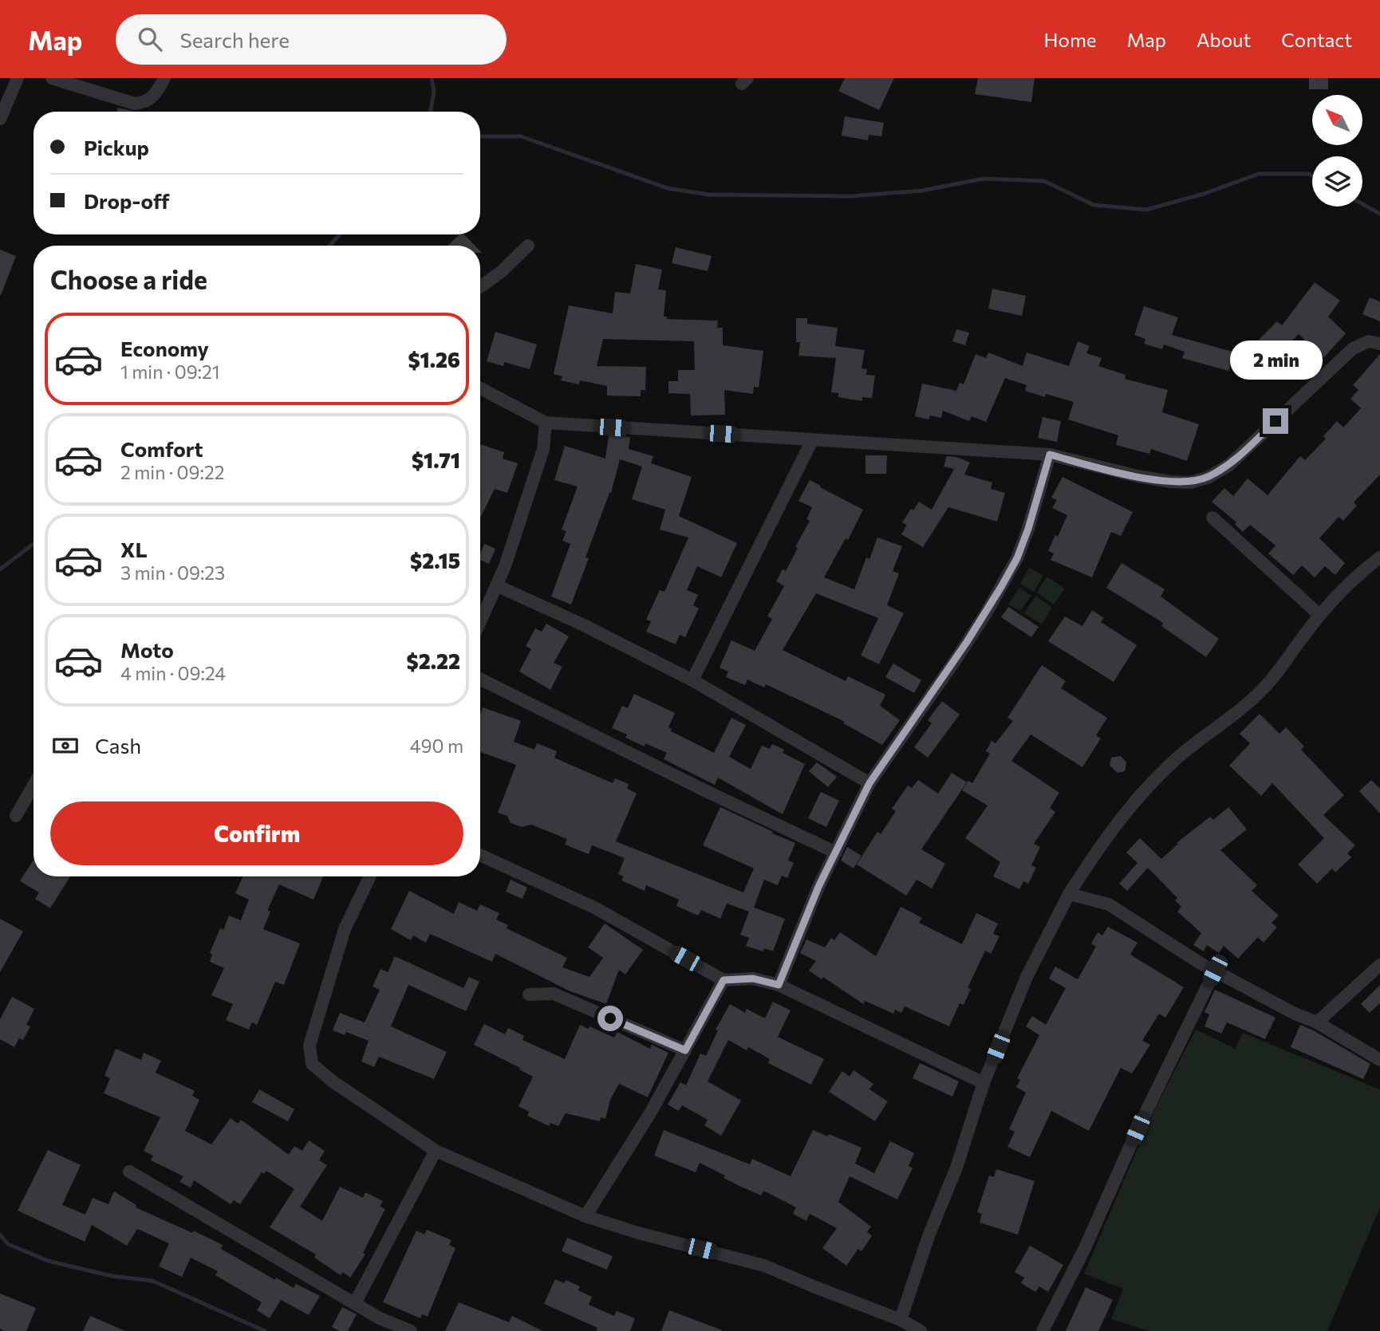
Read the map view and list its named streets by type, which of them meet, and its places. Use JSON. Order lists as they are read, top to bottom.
{
  "north": "top left",
  "page": {
    "header": "Map",
    "search": "Search here",
    "nav": [
      "Home",
      "Map",
      "About",
      "Contact"
    ],
    "banner": ["Pickup", "Drop-off"],
    "heading": "Choose a ride",
    "list": [
      {
        "name": "Economy",
        "note": "1 min · 09:21",
        "value": "$1.26"
      },
      {
        "name": "Comfort",
        "note": "2 min · 09:22",
        "value": "$1.71"
      },
      {
        "name": "XL",
        "note": "3 min · 09:23",
        "value": "$2.15"
      },
      {
        "name": "Moto",
        "note": "4 min · 09:24",
        "value": "$2.22"
      }
    ],
    "bubble": "2 min",
    "pay": ["Cash", "490 m"],
    "buttons": "Confirm"
  }
}
